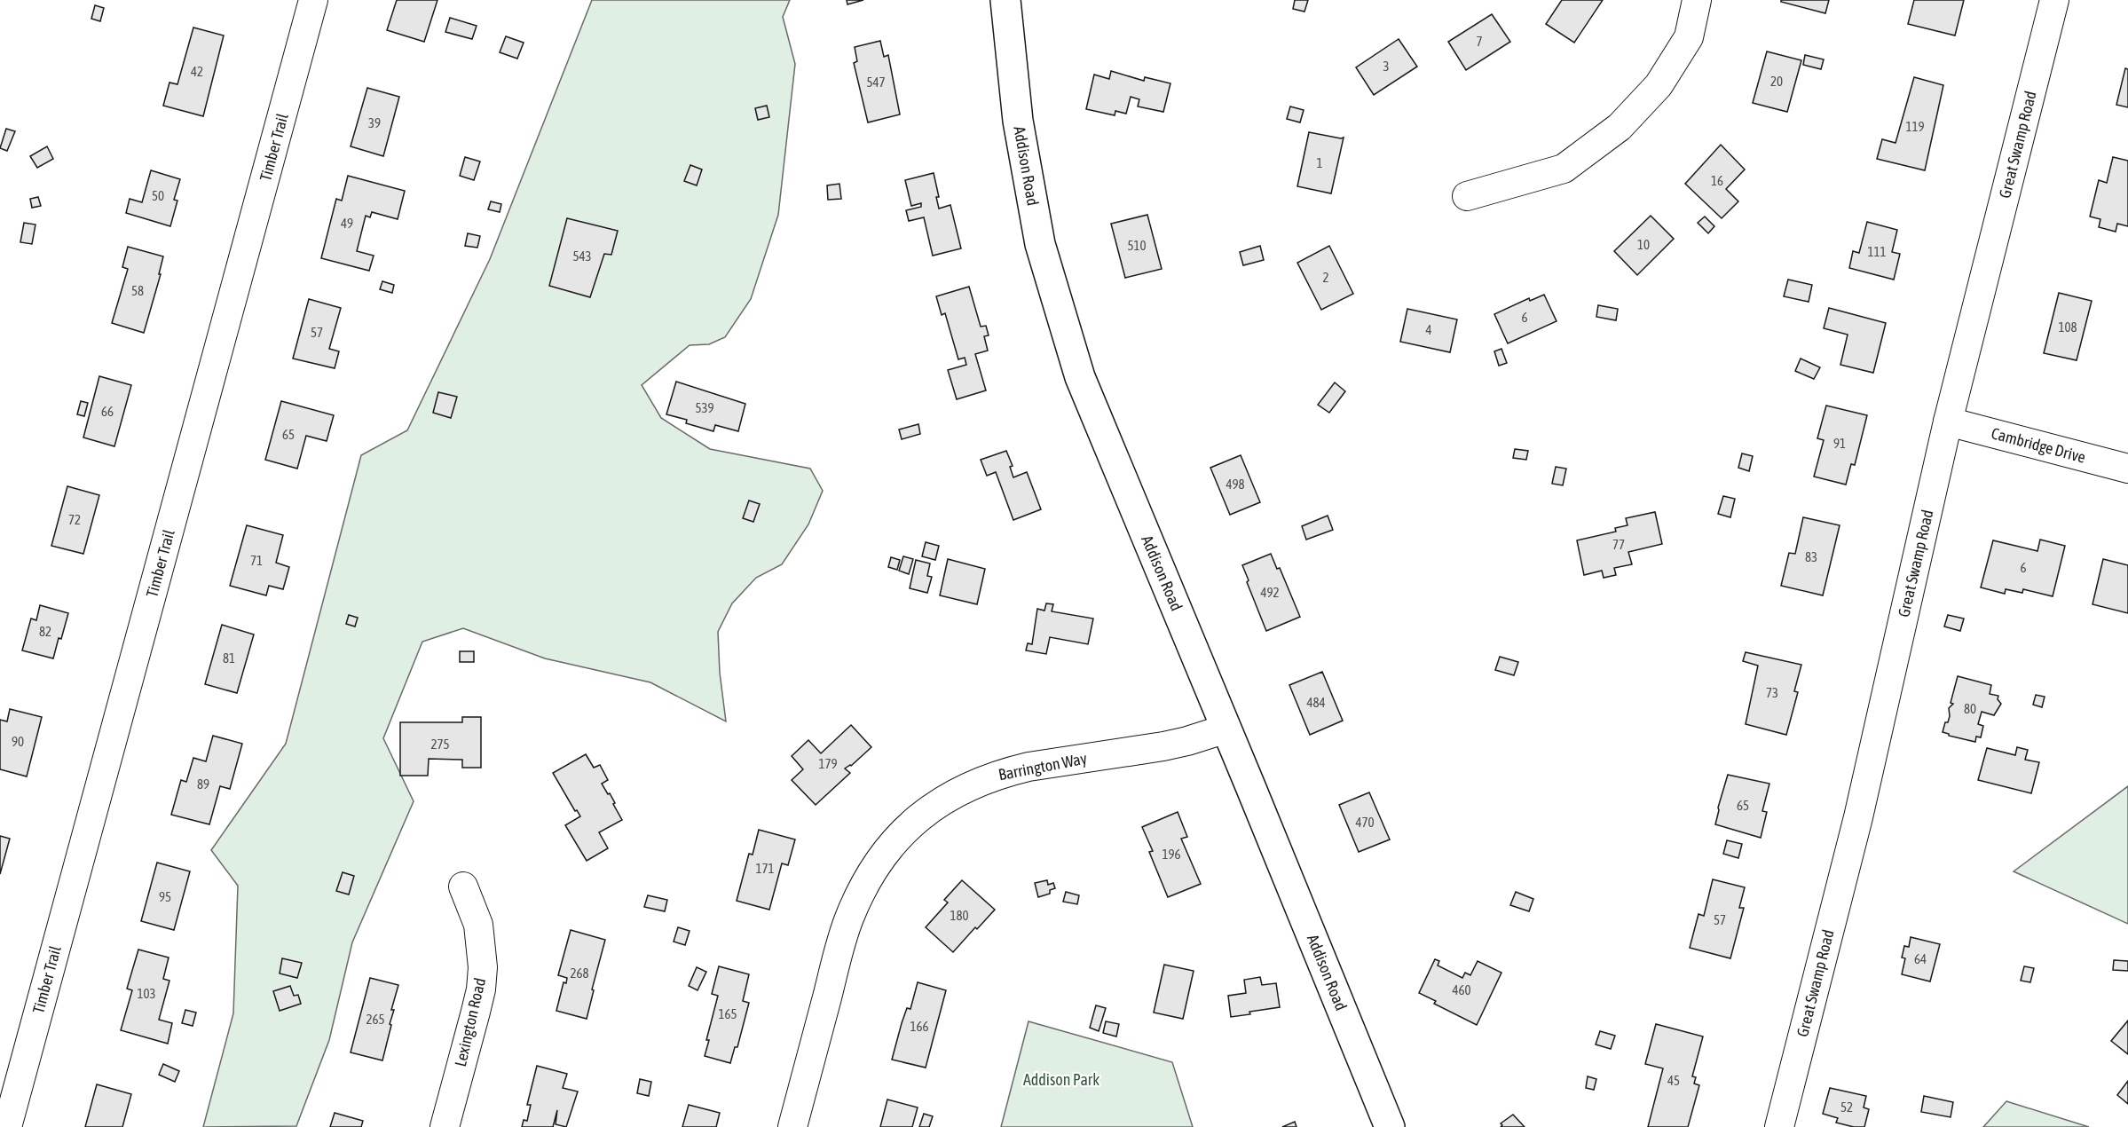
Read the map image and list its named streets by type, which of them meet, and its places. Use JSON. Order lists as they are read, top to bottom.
{
  "streets": {
    "main road": ["Addison Road"],
    "street": [
      "Great Swamp Road",
      "Timber Trail",
      "Cambridge Drive",
      "Barrington Way",
      "Lexington Road"
    ]
  },
  "crossings": [
    ["Great Swamp Road", "Cambridge Drive"],
    ["Addison Road", "Barrington Way"]
  ],
  "parks": ["Addison Park"],
  "house_numbers": [
    "7",
    "3",
    "42",
    "20",
    "547",
    "39",
    "119",
    "1",
    "16",
    "50",
    "49",
    "10",
    "510",
    "111",
    "543",
    "2",
    "58",
    "6",
    "108",
    "4",
    "57",
    "539",
    "66",
    "65",
    "91",
    "498",
    "72",
    "77",
    "83",
    "71",
    "6",
    "492",
    "82",
    "81",
    "73",
    "484",
    "80",
    "90",
    "275",
    "179",
    "89",
    "65",
    "470",
    "196",
    "171",
    "95",
    "180",
    "57",
    "64",
    "268",
    "460",
    "103",
    "165",
    "265",
    "166",
    "45",
    "52"
  ]
}
